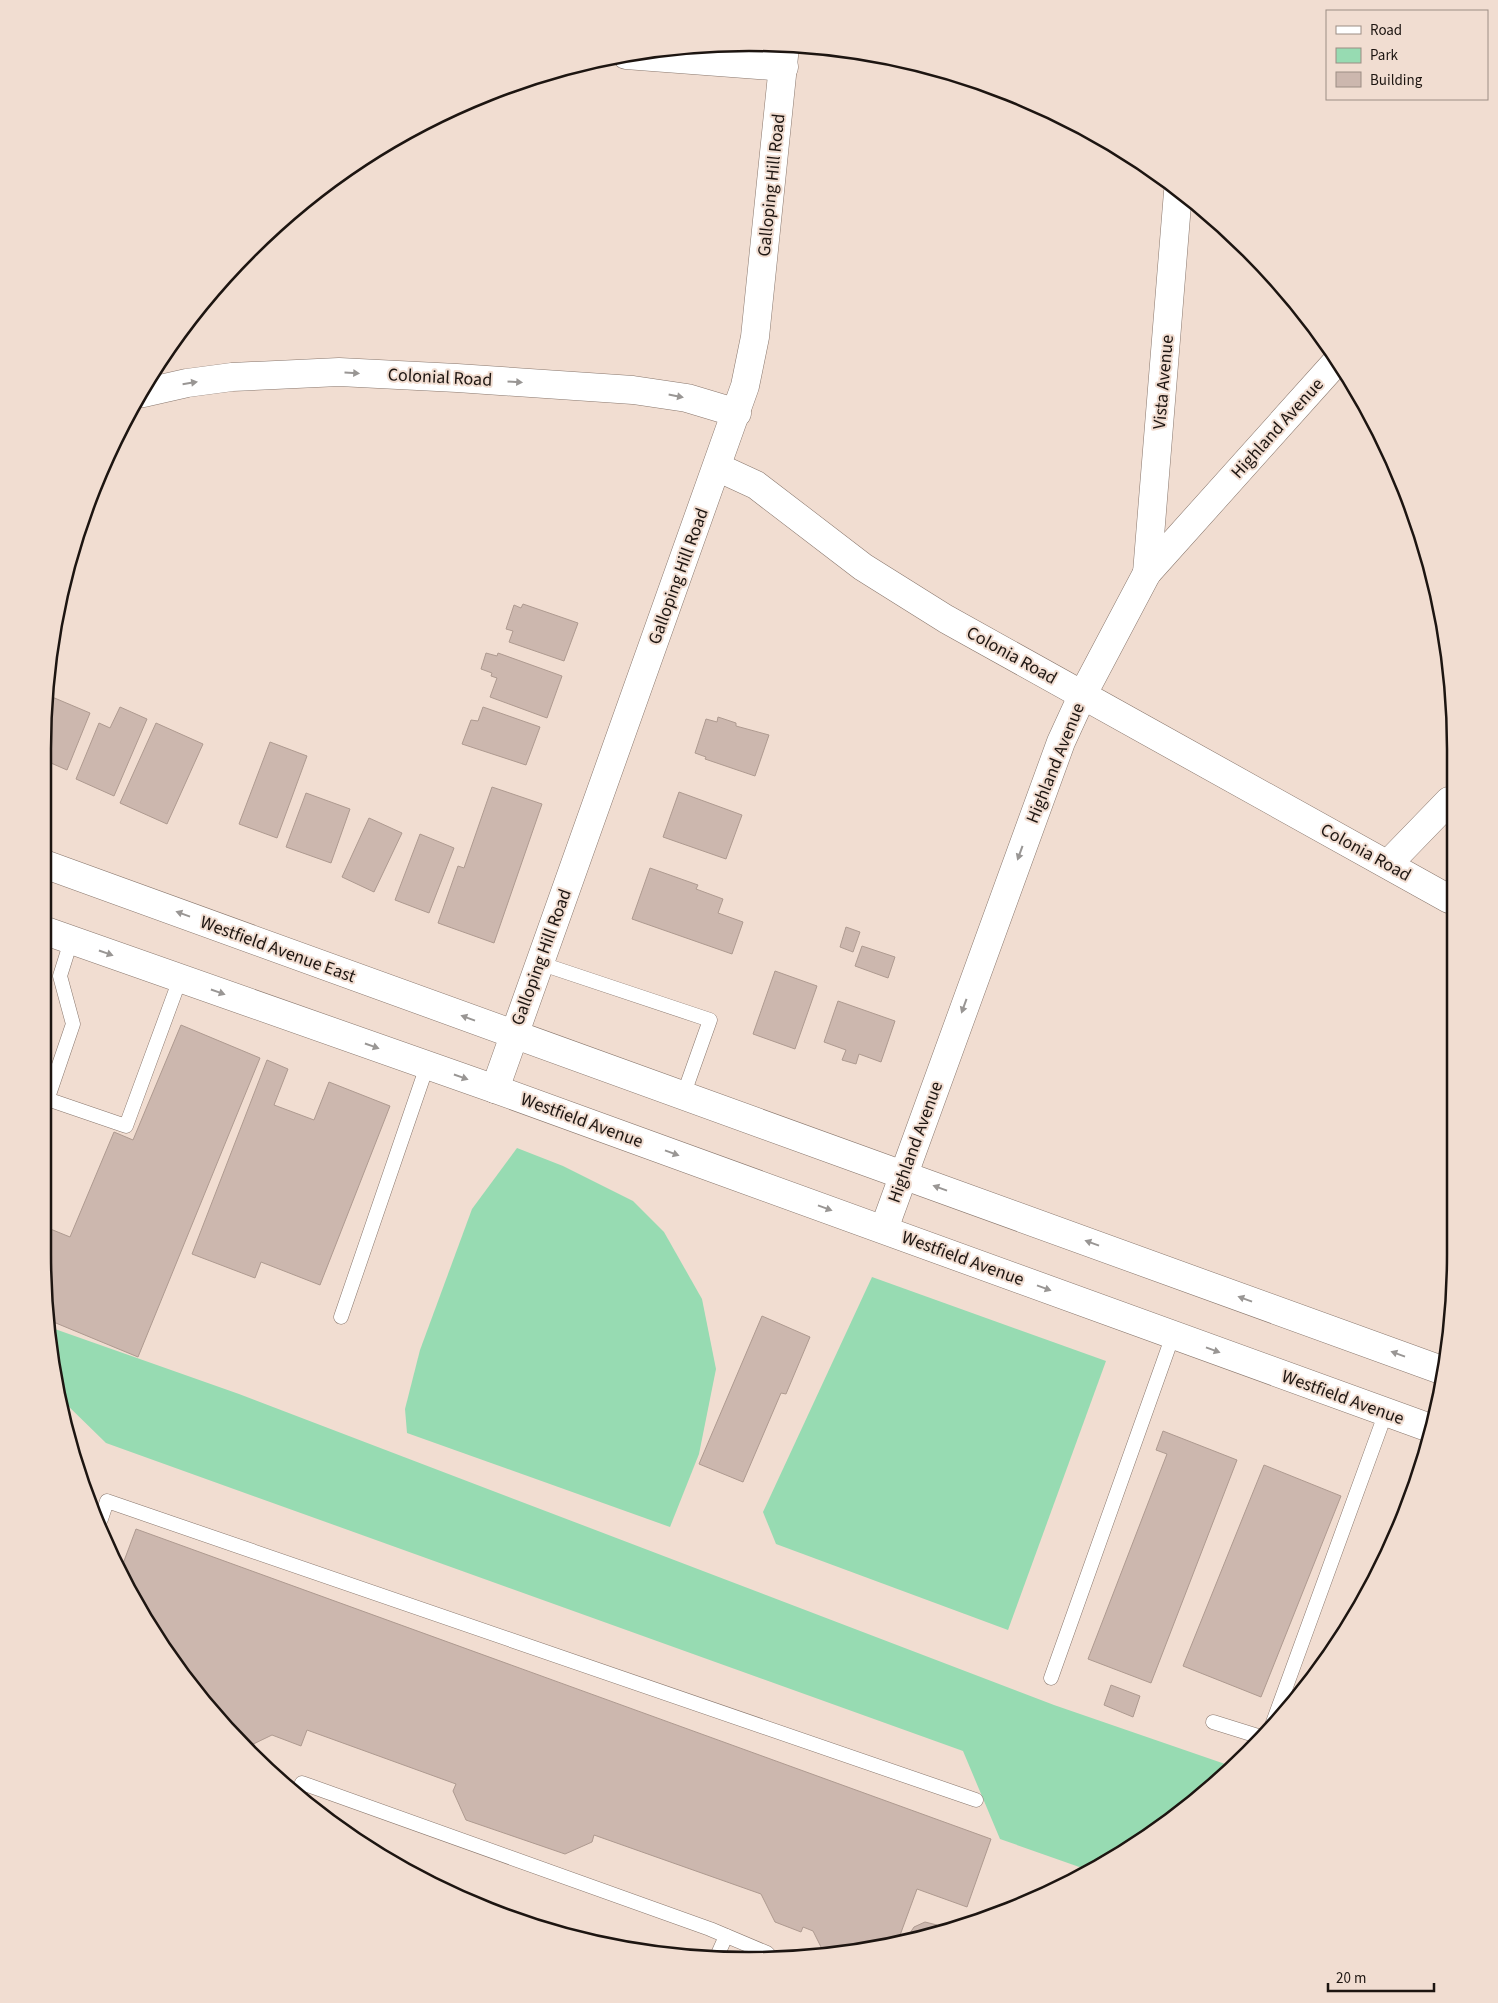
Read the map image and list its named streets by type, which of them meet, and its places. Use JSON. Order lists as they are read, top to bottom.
{
  "streets": {
    "main road": [
      "Galloping Hill Road",
      "Colonial Road",
      "Vista Avenue",
      "Highland Avenue",
      "Colonia Road",
      "Westfield Avenue East",
      "Westfield Avenue"
    ]
  },
  "crossings": [
    ["Galloping Hill Road", "Colonial Road"],
    ["Galloping Hill Road", "Colonia Road"],
    ["Galloping Hill Road", "Westfield Avenue East"],
    ["Galloping Hill Road", "Westfield Avenue"],
    ["Vista Avenue", "Highland Avenue"],
    ["Highland Avenue", "Colonia Road"],
    ["Highland Avenue", "Westfield Avenue"]
  ],
  "one_way": ["Colonial Road", "Highland Avenue"],
  "legend": ["Road", "Park", "Building"],
  "scale_bar": "20 m"
}
